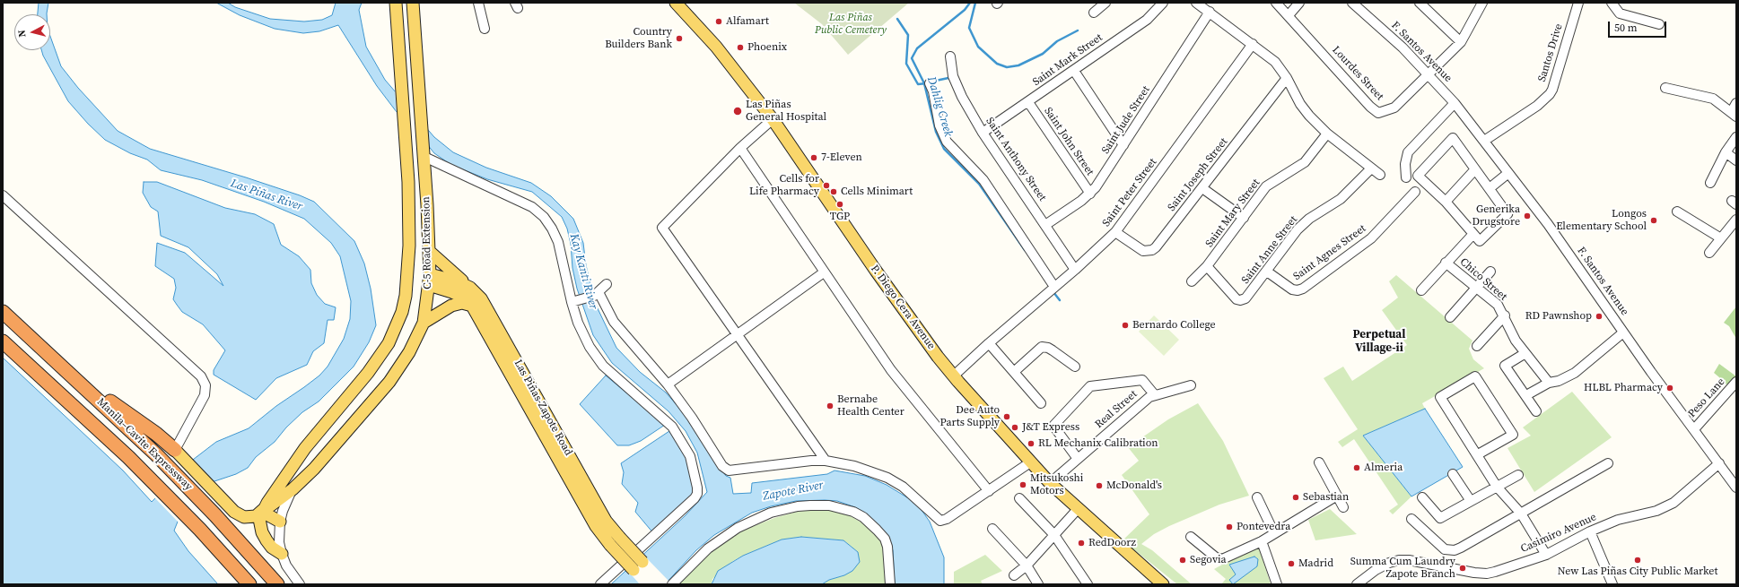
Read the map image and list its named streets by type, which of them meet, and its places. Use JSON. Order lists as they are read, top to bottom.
{
  "streets": {
    "highway": ["Manila–Cavite Expressway"],
    "main road": ["C-5 Road Extension", "P. Diego Cera Avenue", "Las Piñas-Zapote Road"],
    "street": [
      "F. Santos Avenue",
      "Santos Drive",
      "Saint Mark Street",
      "Lourdes Street",
      "Saint Jude Street",
      "Saint John Street",
      "Saint Anthony Street",
      "Saint Joseph Street",
      "Saint Peter Street",
      "Saint Mary Street",
      "Saint Anne Street",
      "Saint Agnes Street",
      "Chico Street",
      "Peso Lane",
      "Real Street",
      "Casimiro Avenue"
    ]
  },
  "crossings": [
    ["F. Santos Avenue", "Santos Drive"],
    ["F. Santos Avenue", "Lourdes Street"],
    ["F. Santos Avenue", "Peso Lane"],
    ["F. Santos Avenue", "Casimiro Avenue"],
    ["Saint Mark Street", "Saint John Street"],
    ["Saint Mark Street", "Saint Anthony Street"],
    ["Saint Jude Street", "Saint John Street"],
    ["Saint Jude Street", "Saint Anthony Street"],
    ["Saint Anthony Street", "Saint Peter Street"],
    ["Saint Joseph Street", "Saint Peter Street"],
    ["Saint Peter Street", "P. Diego Cera Avenue"],
    ["Saint Mary Street", "Saint Anne Street"],
    ["C-5 Road Extension", "Las Piñas-Zapote Road"],
    ["Saint Anne Street", "Saint Agnes Street"],
    ["P. Diego Cera Avenue", "Real Street"]
  ],
  "districts": ["Perpetual Village-ii"],
  "water": [
    "Dahlig Creek",
    "Las Piñas River",
    "Kay Kanti River",
    "Zapote River"
  ],
  "parks": ["Las Piñas Public Cemetery"],
  "places": [
    "Alfamart",
    "Country Builders Bank",
    "Phoenix",
    "Las Piñas General Hospital",
    "7-Eleven",
    "Cells for Life Pharmacy",
    "Cells Minimart",
    "TGP",
    "Generika Drugstore",
    "Longos Elementary School",
    "RD Pawnshop",
    "Bernardo College",
    "HLBL Pharmacy",
    "Bernabe Health Center",
    "Dee Auto Parts Supply",
    "J&T Express",
    "RL Mechanix Calibration",
    "Almeria",
    "Mitsukoshi Motors",
    "McDonald's",
    "Sebastian",
    "Pontevedra",
    "RedDoorz",
    "Segovia",
    "New Las Piñas City Public Market",
    "Madrid",
    "Summa Cum Laundry Zapote Branch"
  ],
  "scale_bar": "50 m",
  "north": "left"
}
